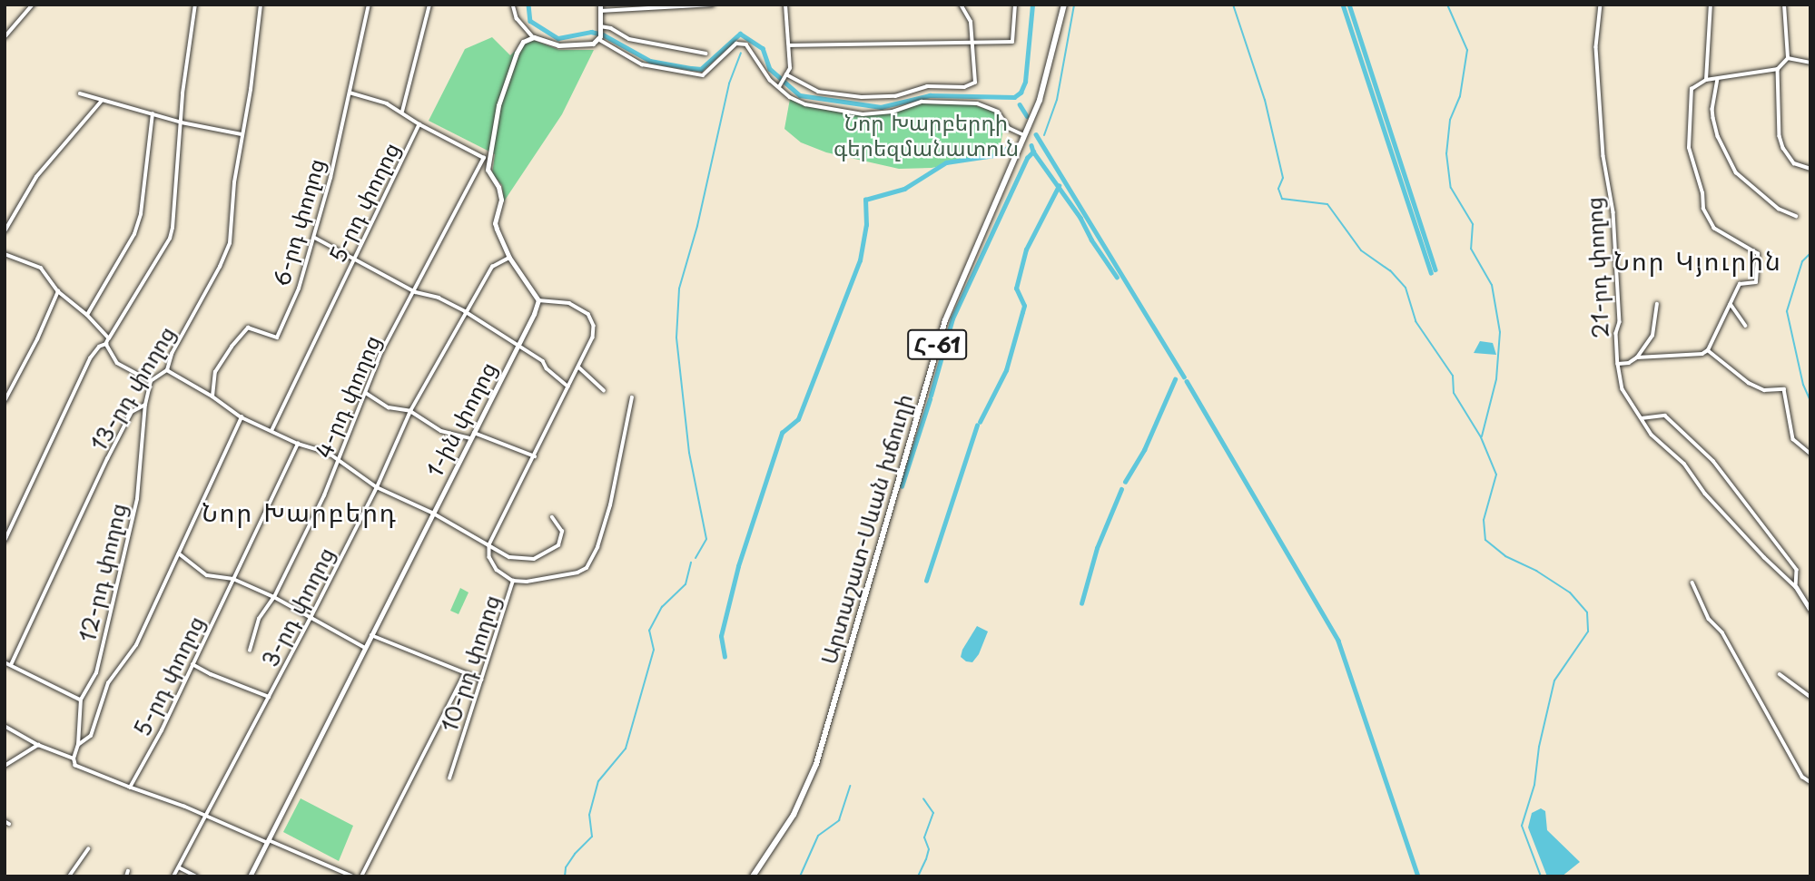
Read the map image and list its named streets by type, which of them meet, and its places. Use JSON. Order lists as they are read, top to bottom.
{
  "streets": {
    "main road": [
      "21-րդ փողոց",
      "Հ-61",
      "1-ին փողոց",
      "Արտաշատ-Սևան խճուղի"
    ],
    "street": [
      "5-րդ փողոց",
      "6-րդ փողոց",
      "13-րդ փողոց",
      "4-րդ փողոց",
      "12-րդ փողոց",
      "3-րդ փողոց",
      "10-րդ փողոց"
    ]
  },
  "crossings": [
    ["13-րդ փողոց", "12-րդ փողոց"]
  ],
  "districts": ["Նոր Կյուրին", "Նոր Խարբերդ"],
  "parks": ["Նոր Խարբերդի գերեզմանատուն"]
}
